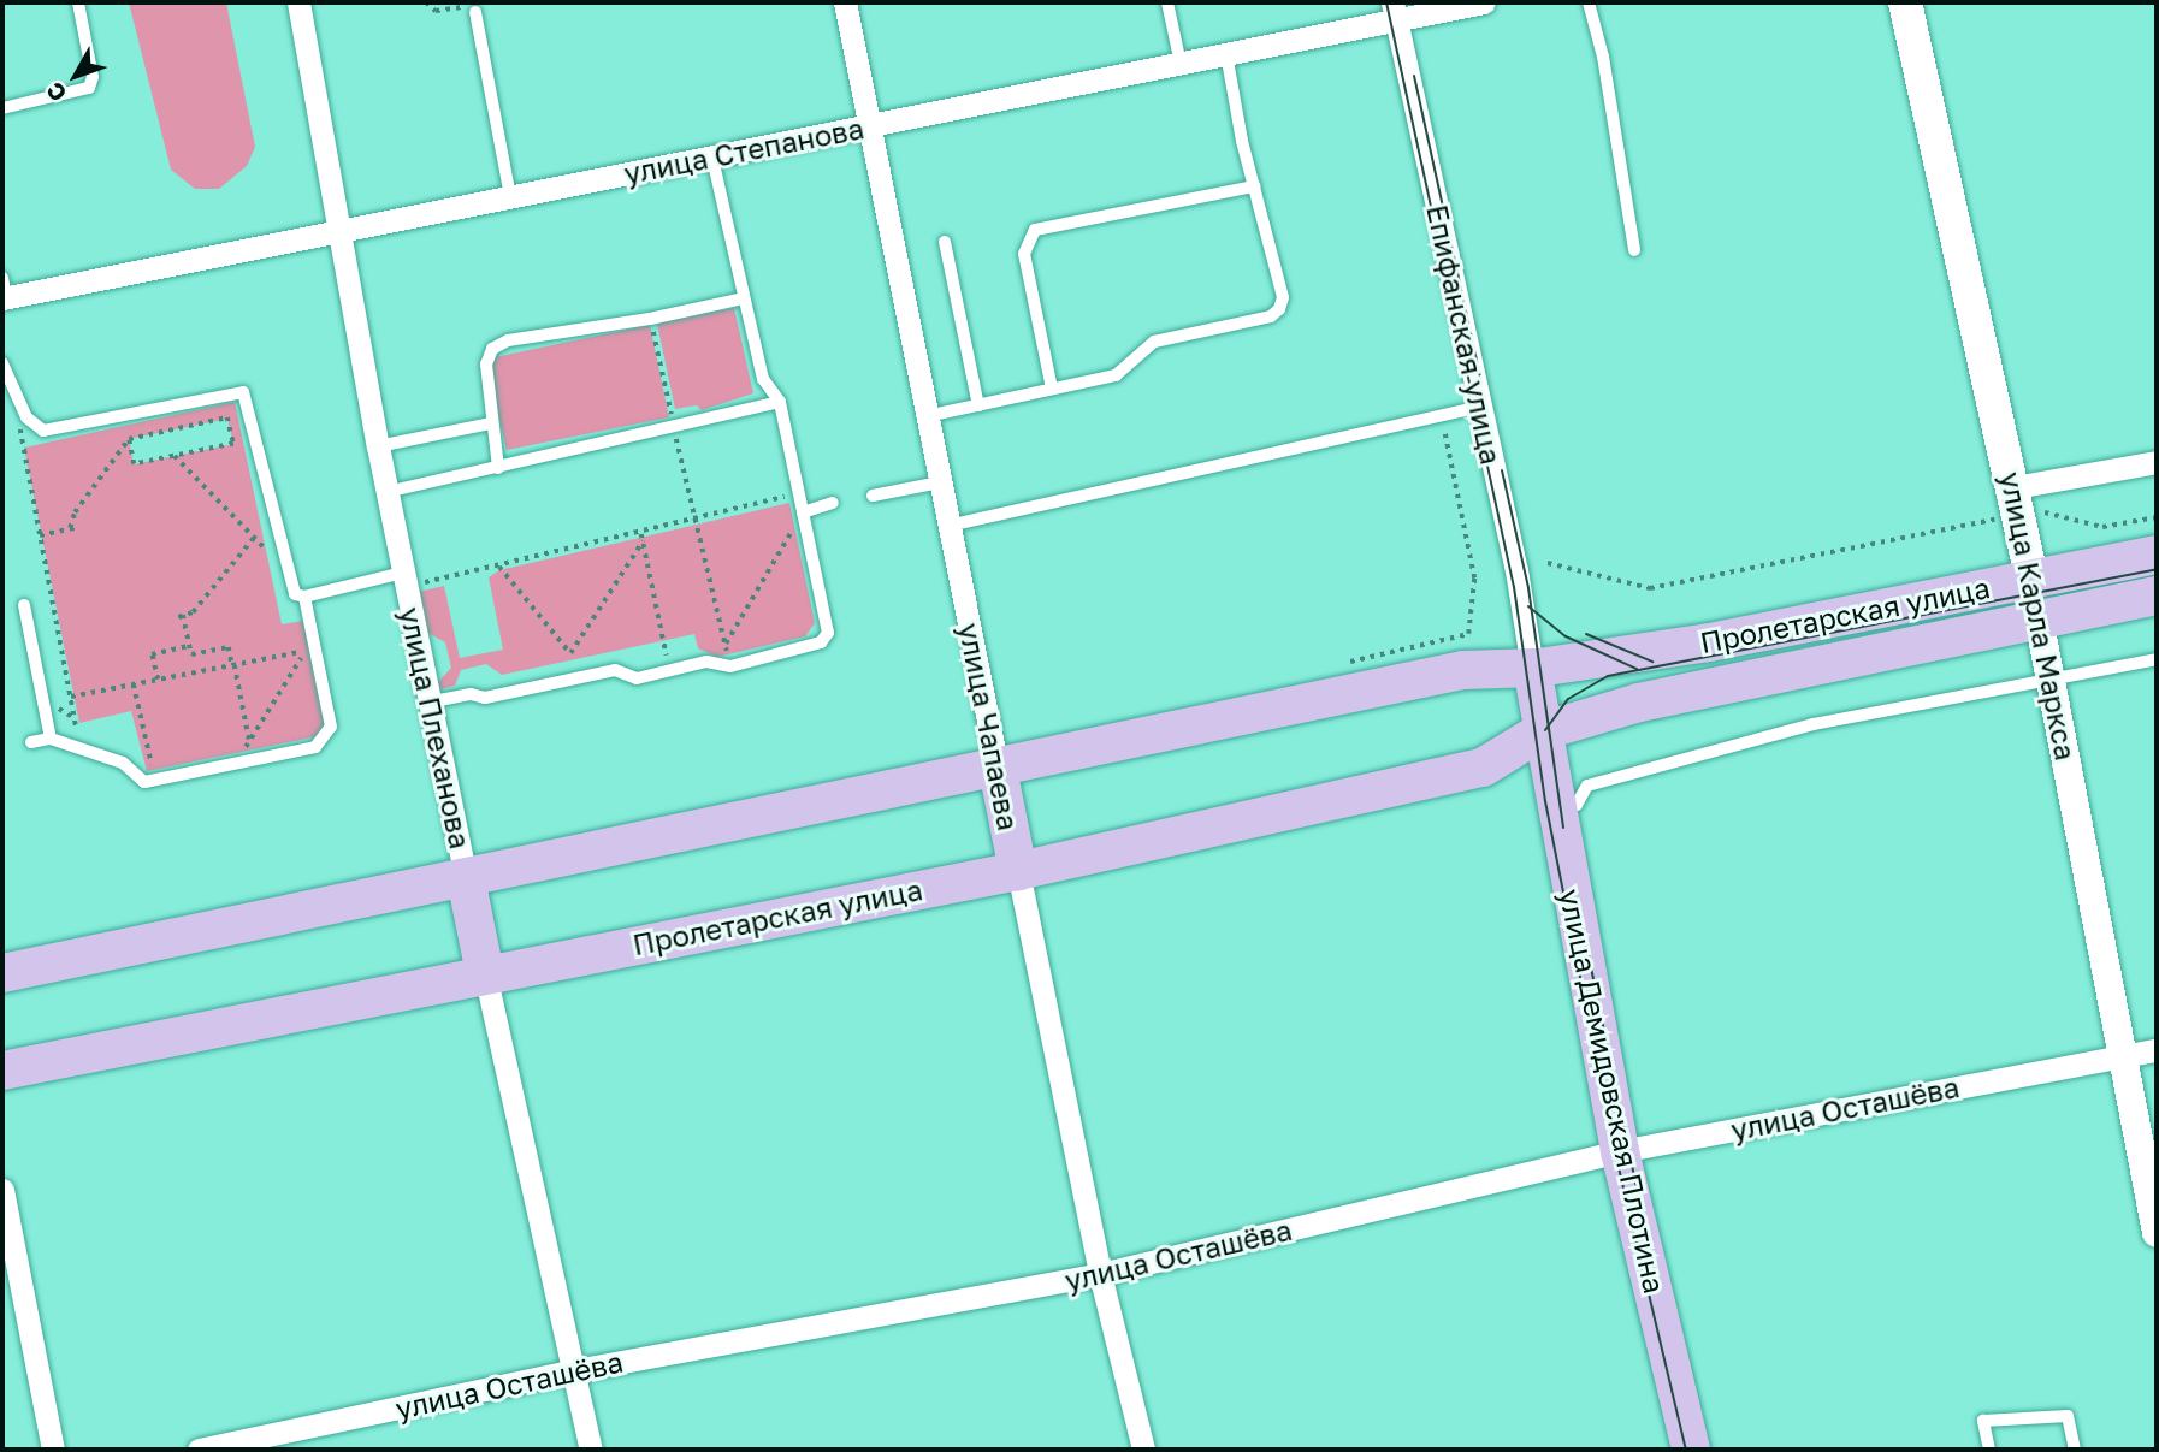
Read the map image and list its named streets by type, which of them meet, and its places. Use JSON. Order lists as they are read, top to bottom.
{
  "streets": {
    "main road": [
      "Пролетарская улица",
      "улица Карла Маркса",
      "улица Чапаева",
      "улица Плеханова",
      "улица Демидовская Плотина"
    ],
    "street": ["улица Степанова", "Епифанская улица", "улица Осташёва"]
  },
  "crossings": [
    ["улица Степанова", "Епифанская улица"],
    ["улица Степанова", "улица Чапаева"],
    ["улица Степанова", "улица Плеханова"],
    ["Епифанская улица", "Пролетарская улица"],
    ["Пролетарская улица", "улица Карла Маркса"],
    ["Пролетарская улица", "улица Чапаева"],
    ["Пролетарская улица", "улица Плеханова"],
    ["Пролетарская улица", "улица Демидовская Плотина"],
    ["улица Карла Маркса", "улица Осташёва"],
    ["улица Чапаева", "улица Осташёва"],
    ["улица Плеханова", "улица Осташёва"],
    ["улица Демидовская Плотина", "улица Осташёва"]
  ],
  "north": "bottom left"
}
